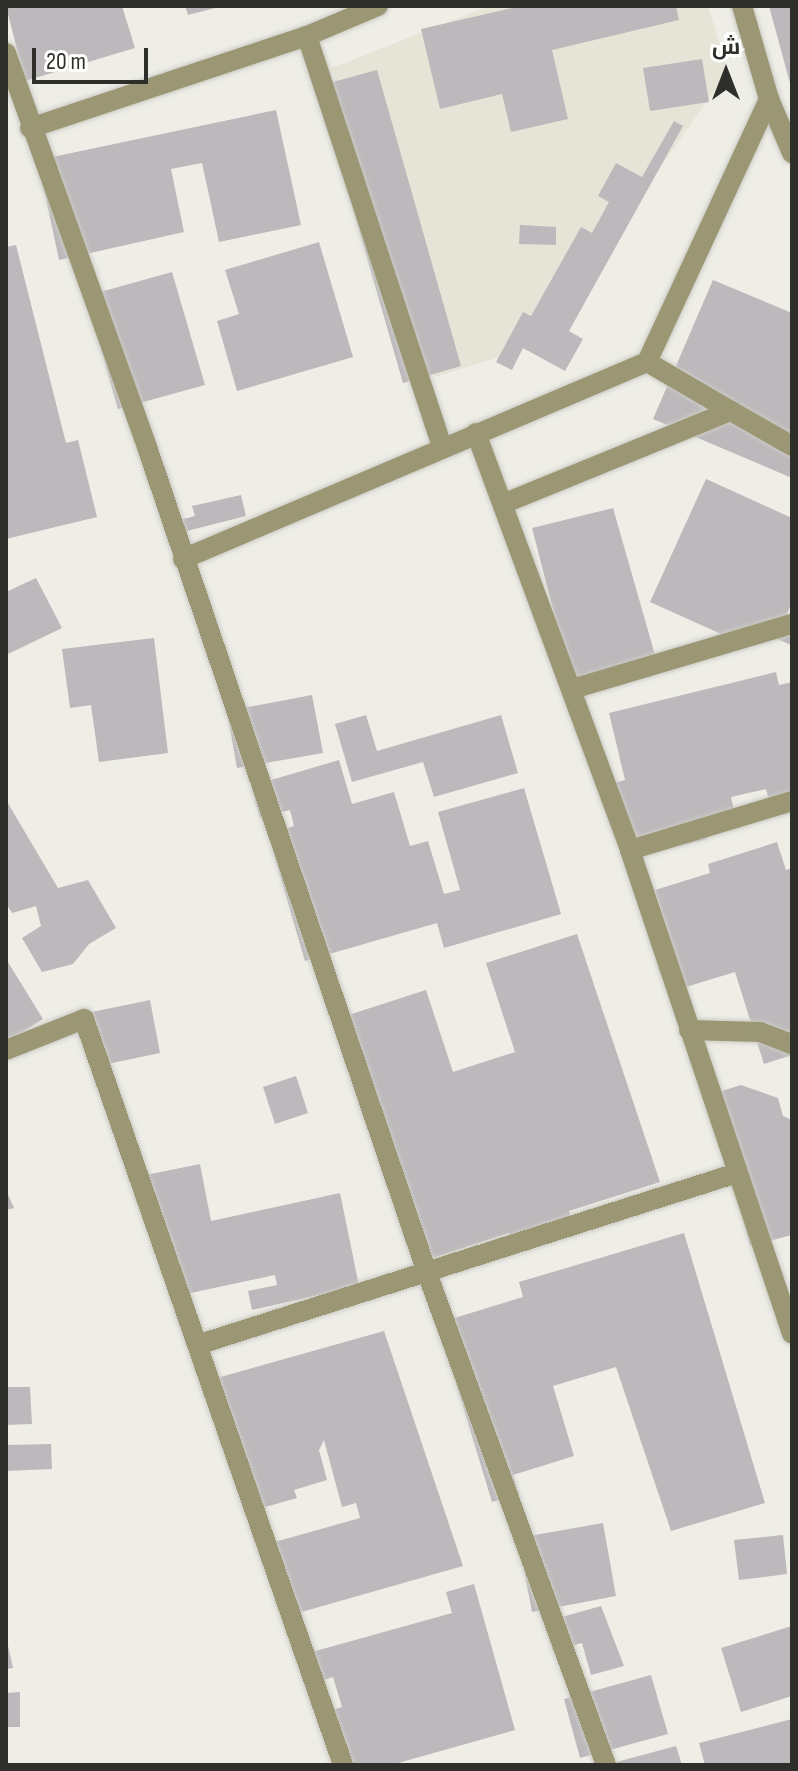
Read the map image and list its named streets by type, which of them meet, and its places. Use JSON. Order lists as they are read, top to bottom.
{
  "scale_bar": "20 m",
  "north": "top"
}
